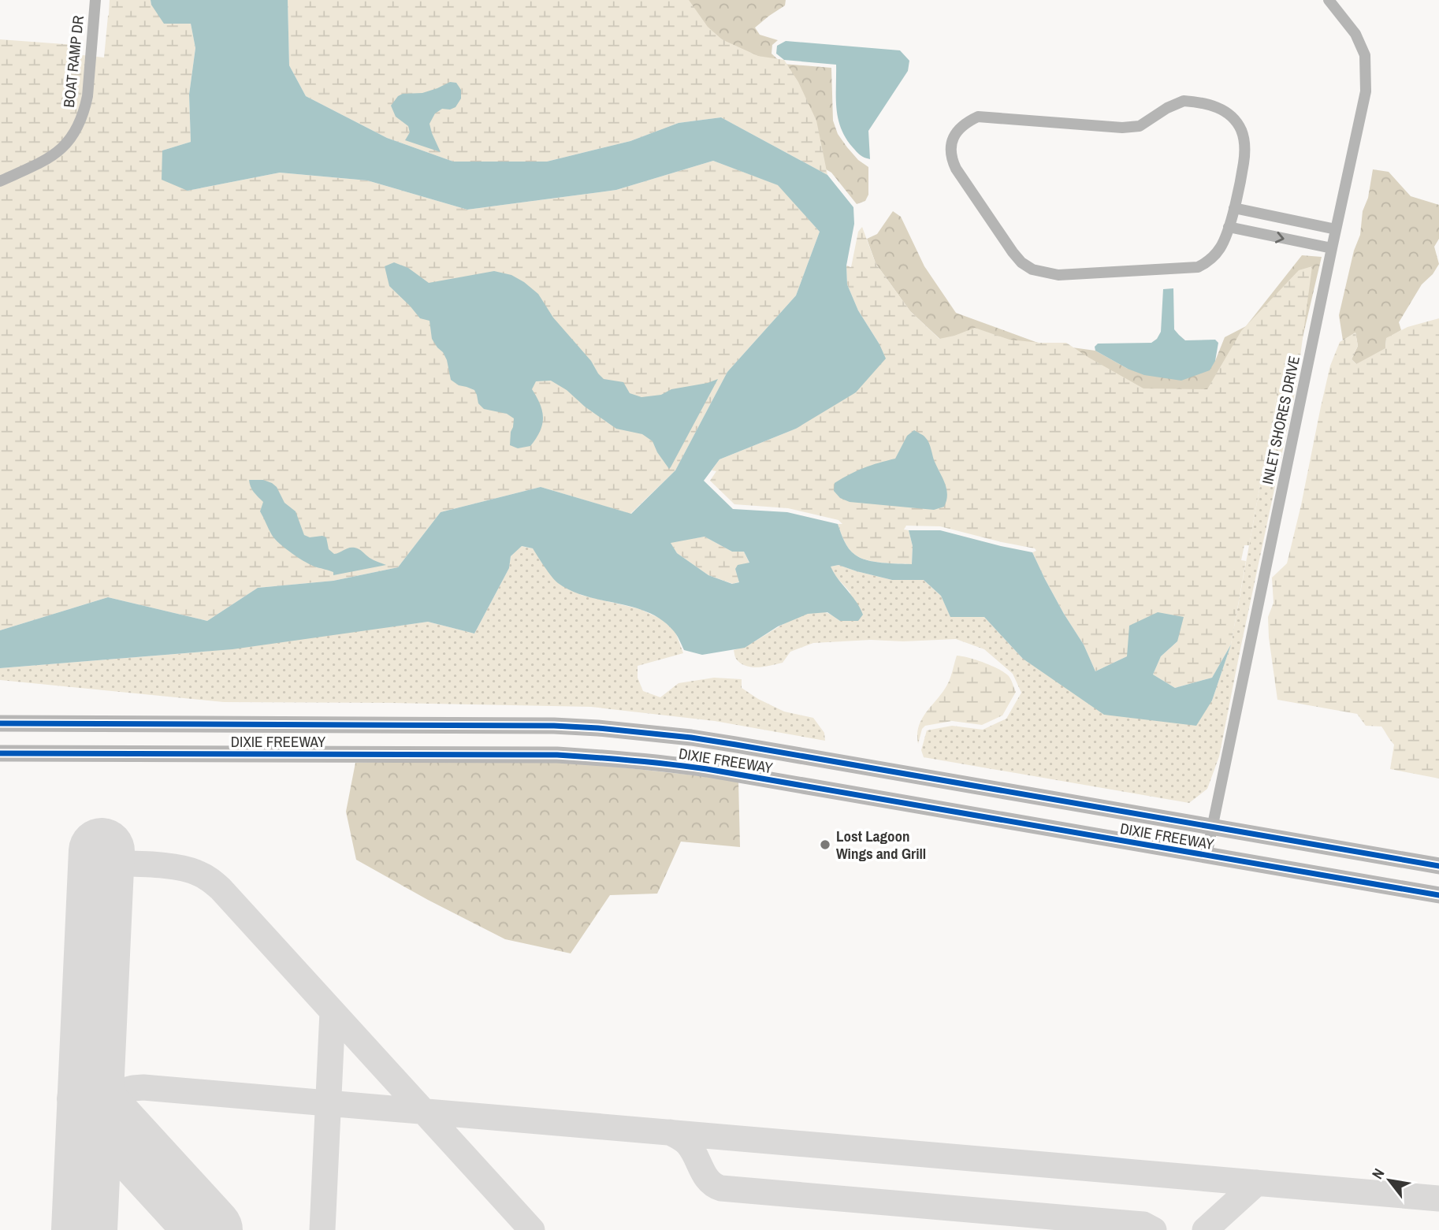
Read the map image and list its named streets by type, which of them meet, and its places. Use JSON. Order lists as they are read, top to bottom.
{
  "streets": {
    "main road": ["DIXIE FREEWAY"],
    "street": ["BOAT RAMP DR", "INLET SHORES DRIVE"]
  },
  "crossings": [
    ["INLET SHORES DRIVE", "DIXIE FREEWAY"]
  ],
  "places": ["Lost Lagoon Wings and Grill"],
  "north": "top left"
}
